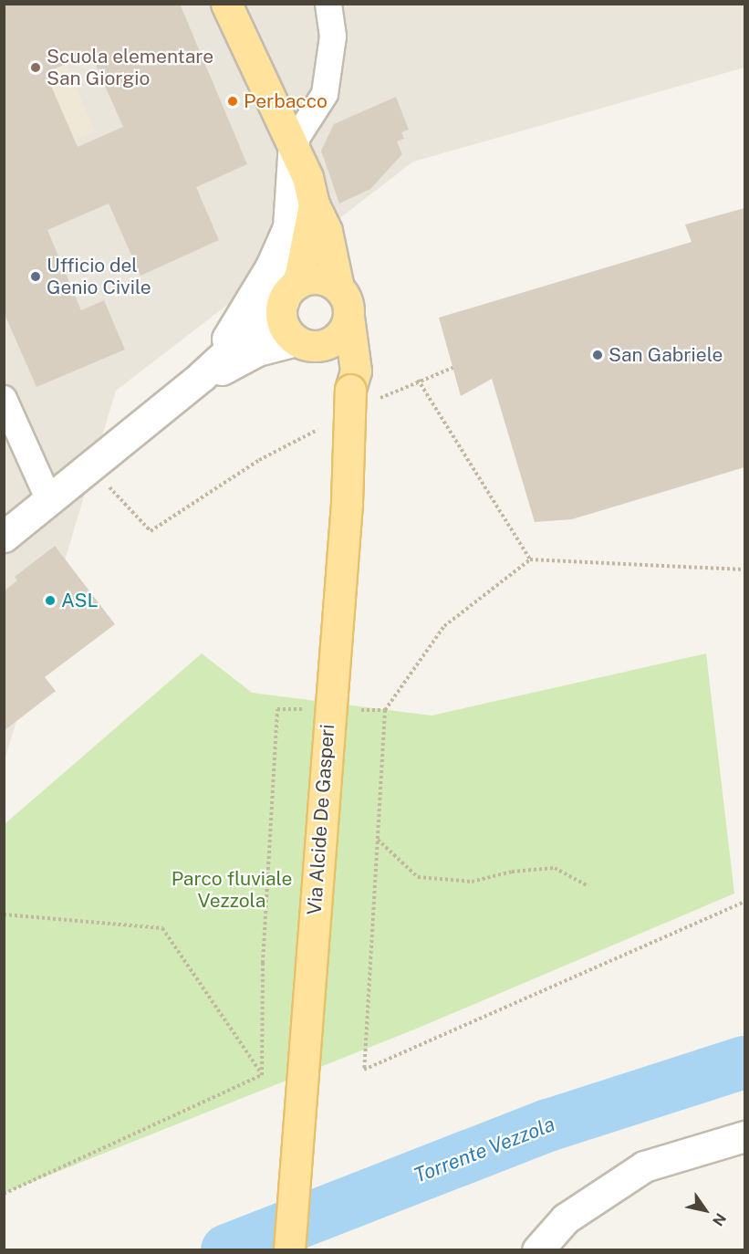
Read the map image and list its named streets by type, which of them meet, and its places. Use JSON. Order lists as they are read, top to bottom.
{
  "streets": {
    "main road": ["Via Alcide De Gasperi"]
  },
  "water": ["Torrente Vezzola"],
  "parks": ["Parco fluviale Vezzola"],
  "places": [
    "Scuola elementare San Giorgio",
    "Perbacco",
    "Ufficio del Genio Civile",
    "San Gabriele",
    "ASL"
  ],
  "north": "bottom right"
}
